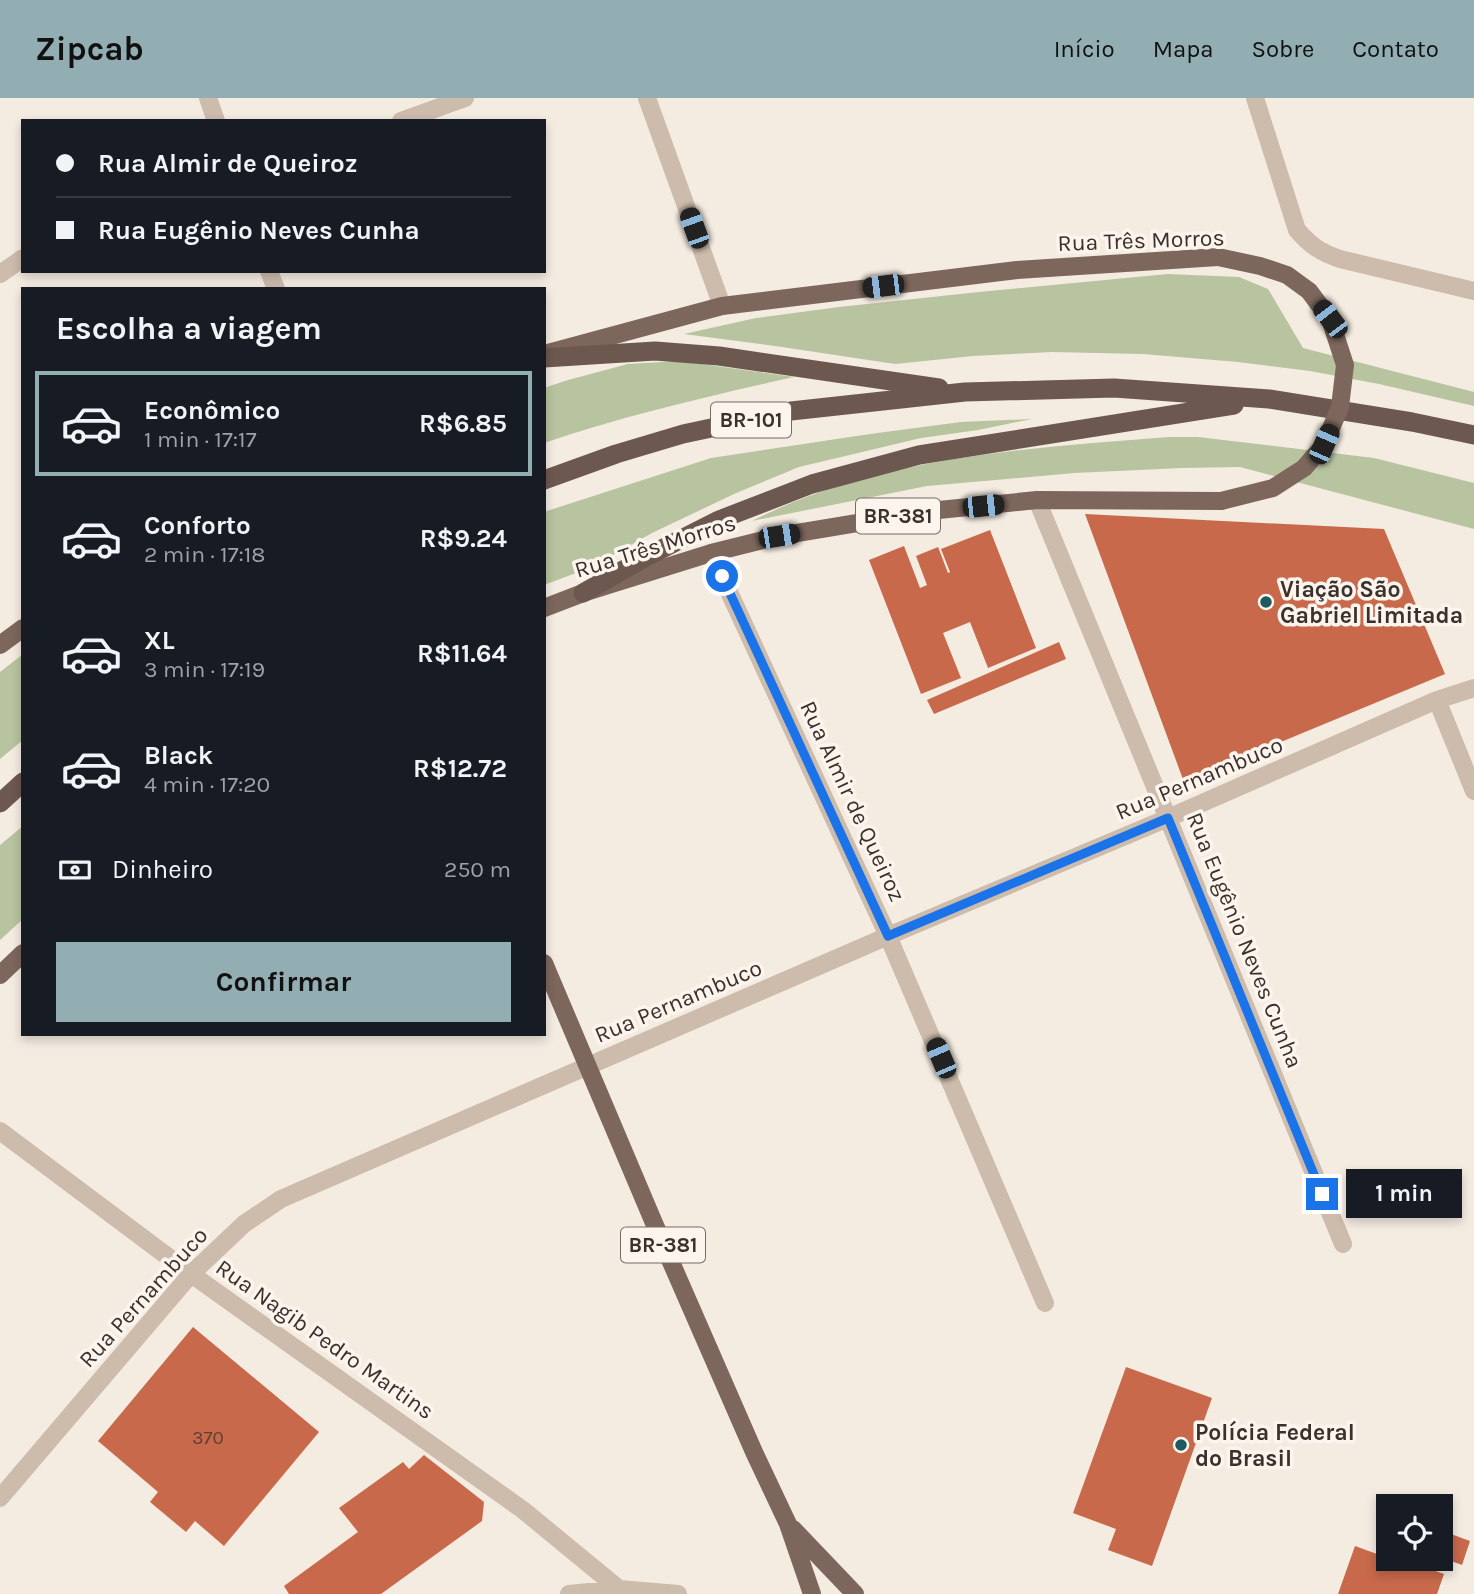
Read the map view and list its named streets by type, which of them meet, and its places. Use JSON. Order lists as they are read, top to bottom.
{
  "streets": {
    "highway": ["BR-101"],
    "main road": ["Rua Três Morros", "BR-381"],
    "street": [
      "Rua Pernambuco",
      "Rua Almir de Queiroz",
      "Rua Eugênio Neves Cunha",
      "Rua Nagib Pedro Martins"
    ]
  },
  "crossings": [
    ["Rua Três Morros", "Rua Almir de Queiroz"],
    ["Rua Três Morros", "Rua Eugênio Neves Cunha"],
    ["BR-381", "Rua Pernambuco"],
    ["Rua Pernambuco", "Rua Almir de Queiroz"],
    ["Rua Pernambuco", "Rua Eugênio Neves Cunha"],
    ["Rua Pernambuco", "Rua Nagib Pedro Martins"]
  ],
  "places": ["Viação São Gabriel Limitada", "Polícia Federal do Brasil"],
  "house_numbers": ["370"],
  "page": {
    "header": "Zipcab",
    "nav": [
      "Início",
      "Mapa",
      "Sobre",
      "Contato"
    ],
    "banner": ["Rua Almir de Queiroz", "Rua Eugênio Neves Cunha"],
    "heading": "Escolha a viagem",
    "list": [
      {
        "name": "Econômico",
        "note": "1 min · 17:17",
        "value": "R$6.85"
      },
      {
        "name": "Conforto",
        "note": "2 min · 17:18",
        "value": "R$9.24"
      },
      {
        "name": "XL",
        "note": "3 min · 17:19",
        "value": "R$11.64"
      },
      {
        "name": "Black",
        "note": "4 min · 17:20",
        "value": "R$12.72"
      }
    ],
    "pay": ["Dinheiro", "250 m"],
    "buttons": "Confirmar",
    "bubble": "1 min"
  }
}
